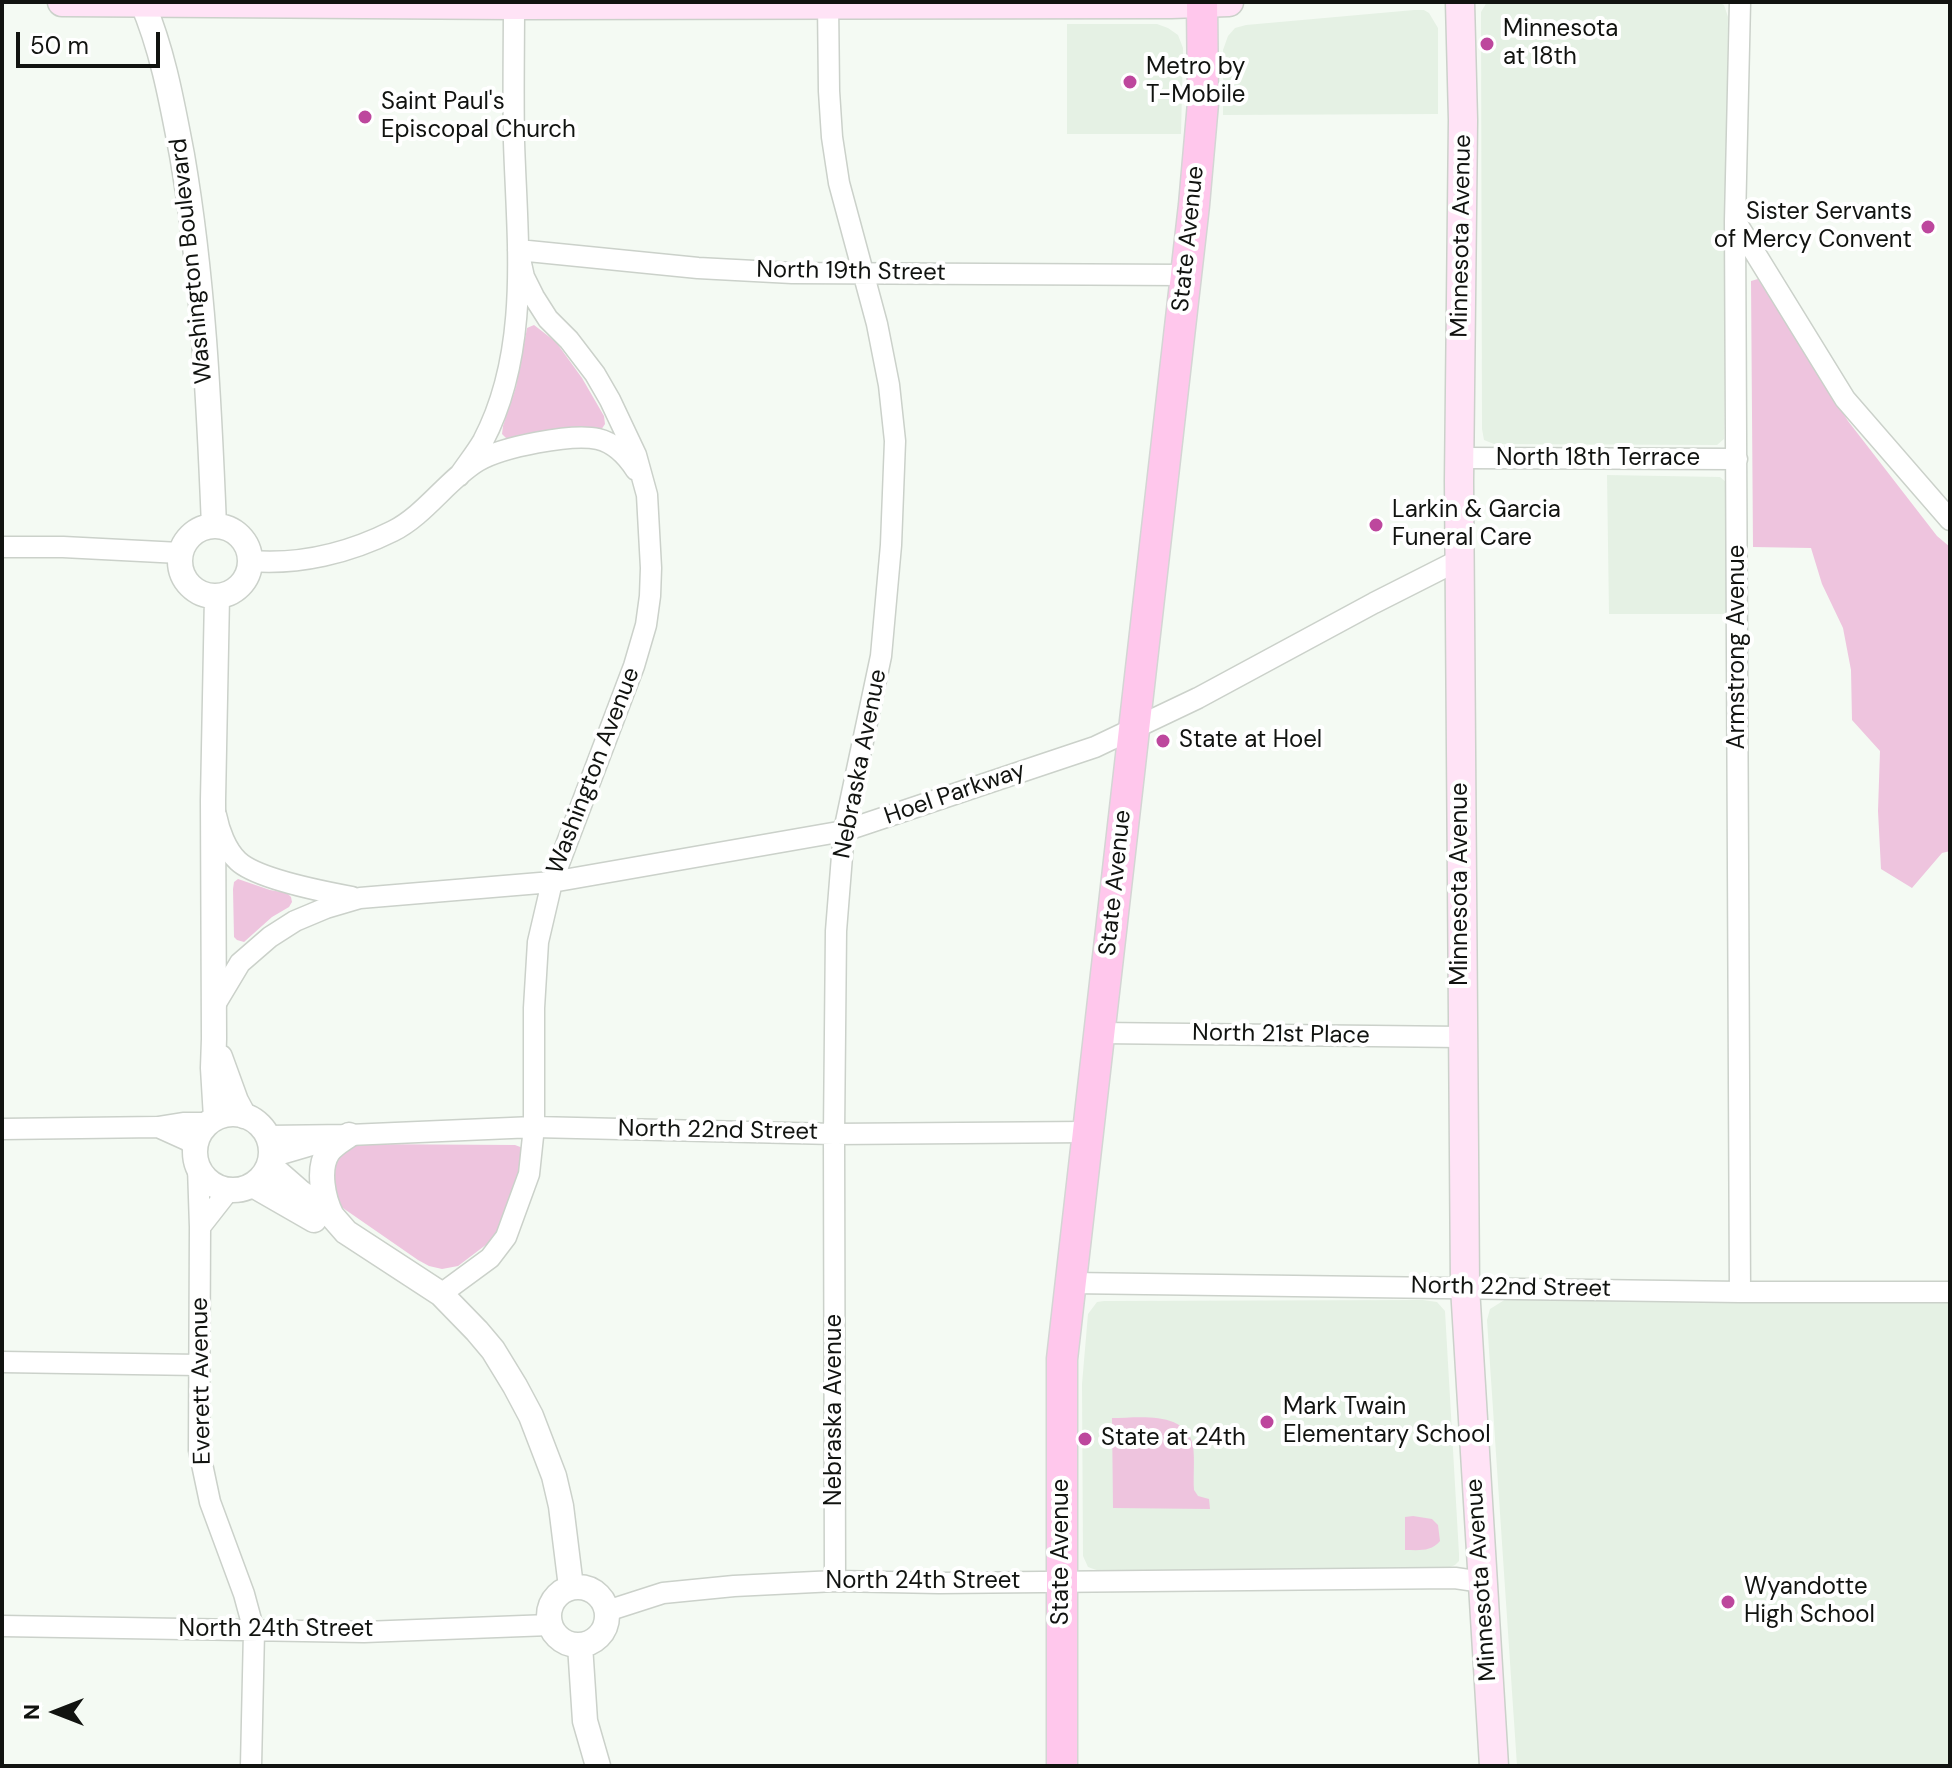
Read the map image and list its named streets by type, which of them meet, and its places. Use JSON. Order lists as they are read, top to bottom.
{
  "streets": {
    "main road": ["Minnesota Avenue", "State Avenue"],
    "street": [
      "Washington Boulevard",
      "North 19th Street",
      "North 18th Terrace",
      "Armstrong Avenue",
      "Nebraska Avenue",
      "Washington Avenue",
      "Hoel Parkway",
      "North 21st Place",
      "North 22nd Street",
      "Everett Avenue",
      "North 24th Street"
    ]
  },
  "crossings": [
    ["Minnesota Avenue", "North 18th Terrace"],
    ["Minnesota Avenue", "Hoel Parkway"],
    ["Minnesota Avenue", "North 21st Place"],
    ["Minnesota Avenue", "North 22nd Street"],
    ["Minnesota Avenue", "North 24th Street"],
    ["State Avenue", "North 19th Street"],
    ["State Avenue", "Hoel Parkway"],
    ["State Avenue", "North 21st Place"],
    ["State Avenue", "North 22nd Street"],
    ["State Avenue", "North 24th Street"],
    ["North 19th Street", "Nebraska Avenue"],
    ["North 19th Street", "Washington Avenue"],
    ["North 18th Terrace", "Armstrong Avenue"],
    ["Armstrong Avenue", "North 22nd Street"],
    ["Nebraska Avenue", "Hoel Parkway"],
    ["Nebraska Avenue", "North 22nd Street"],
    ["Nebraska Avenue", "North 24th Street"],
    ["Washington Avenue", "Hoel Parkway"],
    ["Washington Avenue", "North 22nd Street"],
    ["North 22nd Street", "Everett Avenue"],
    ["Everett Avenue", "North 24th Street"]
  ],
  "places": [
    "Minnesota at 18th",
    "Metro by T-Mobile",
    "Saint Paul's Episcopal Church",
    "Sister Servants of Mercy Convent",
    "Larkin & Garcia Funeral Care",
    "State at Hoel",
    "Mark Twain Elementary School",
    "State at 24th",
    "Wyandotte High School"
  ],
  "scale_bar": "50 m",
  "north": "left"
}
